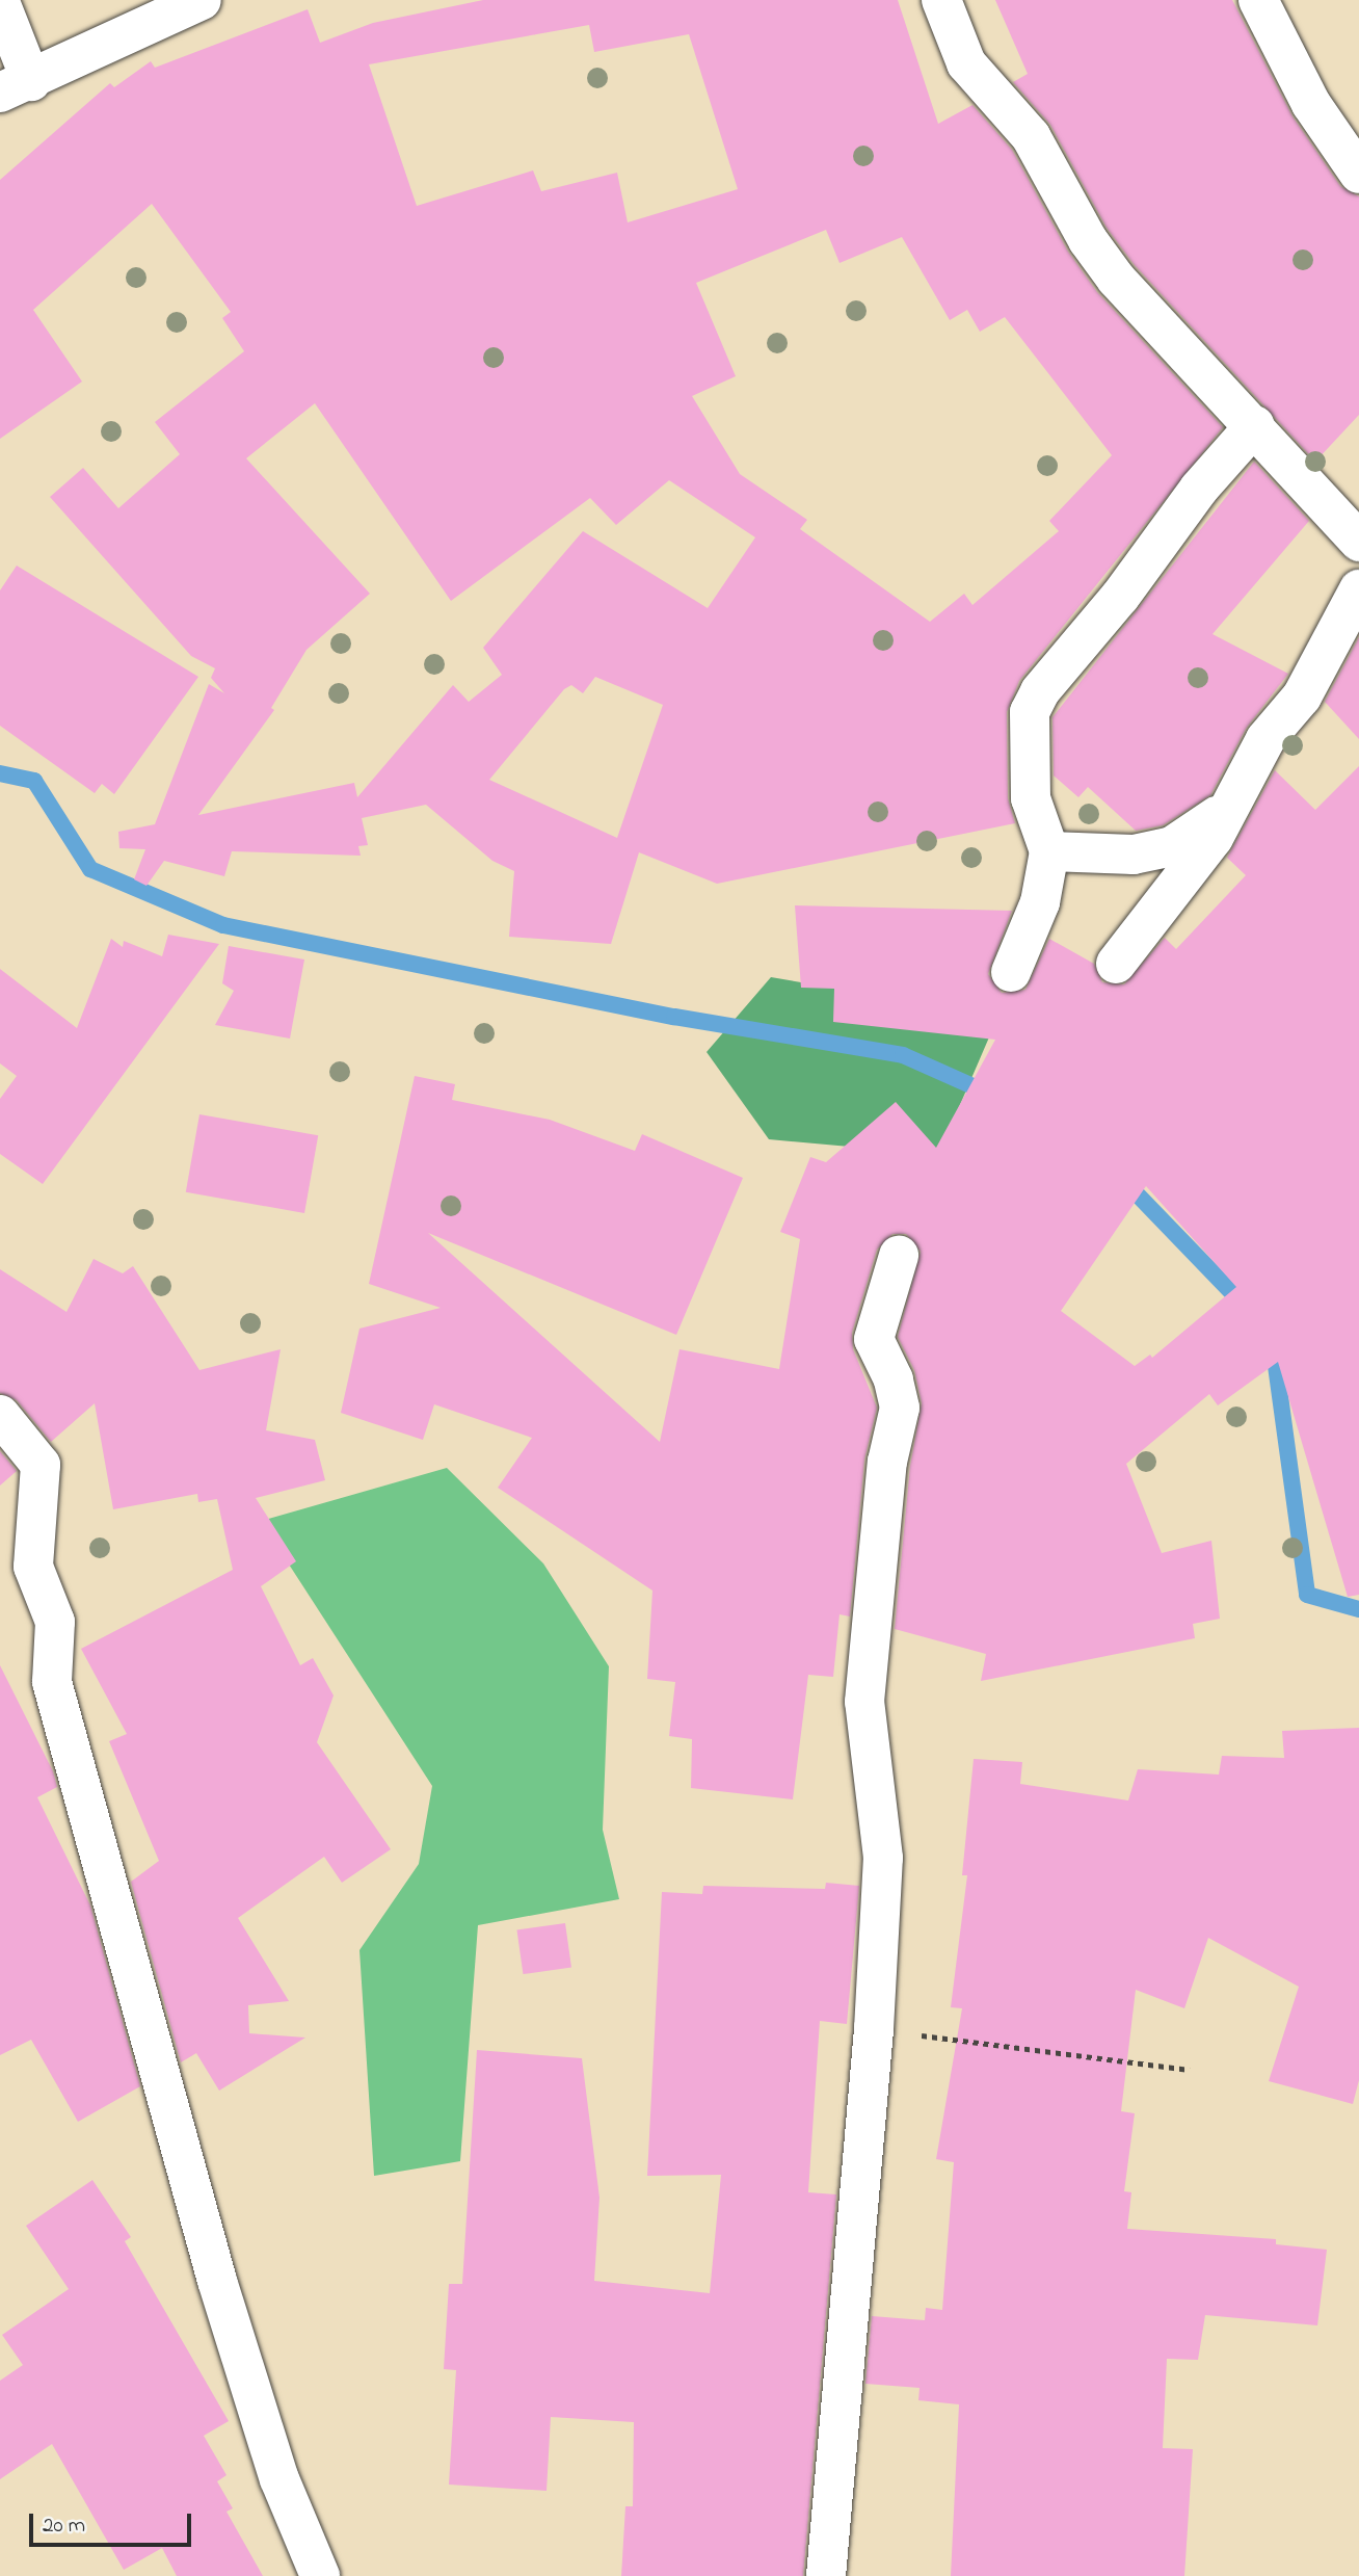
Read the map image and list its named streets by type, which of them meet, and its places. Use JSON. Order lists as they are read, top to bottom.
{
  "scale_bar": "20 m"
}
